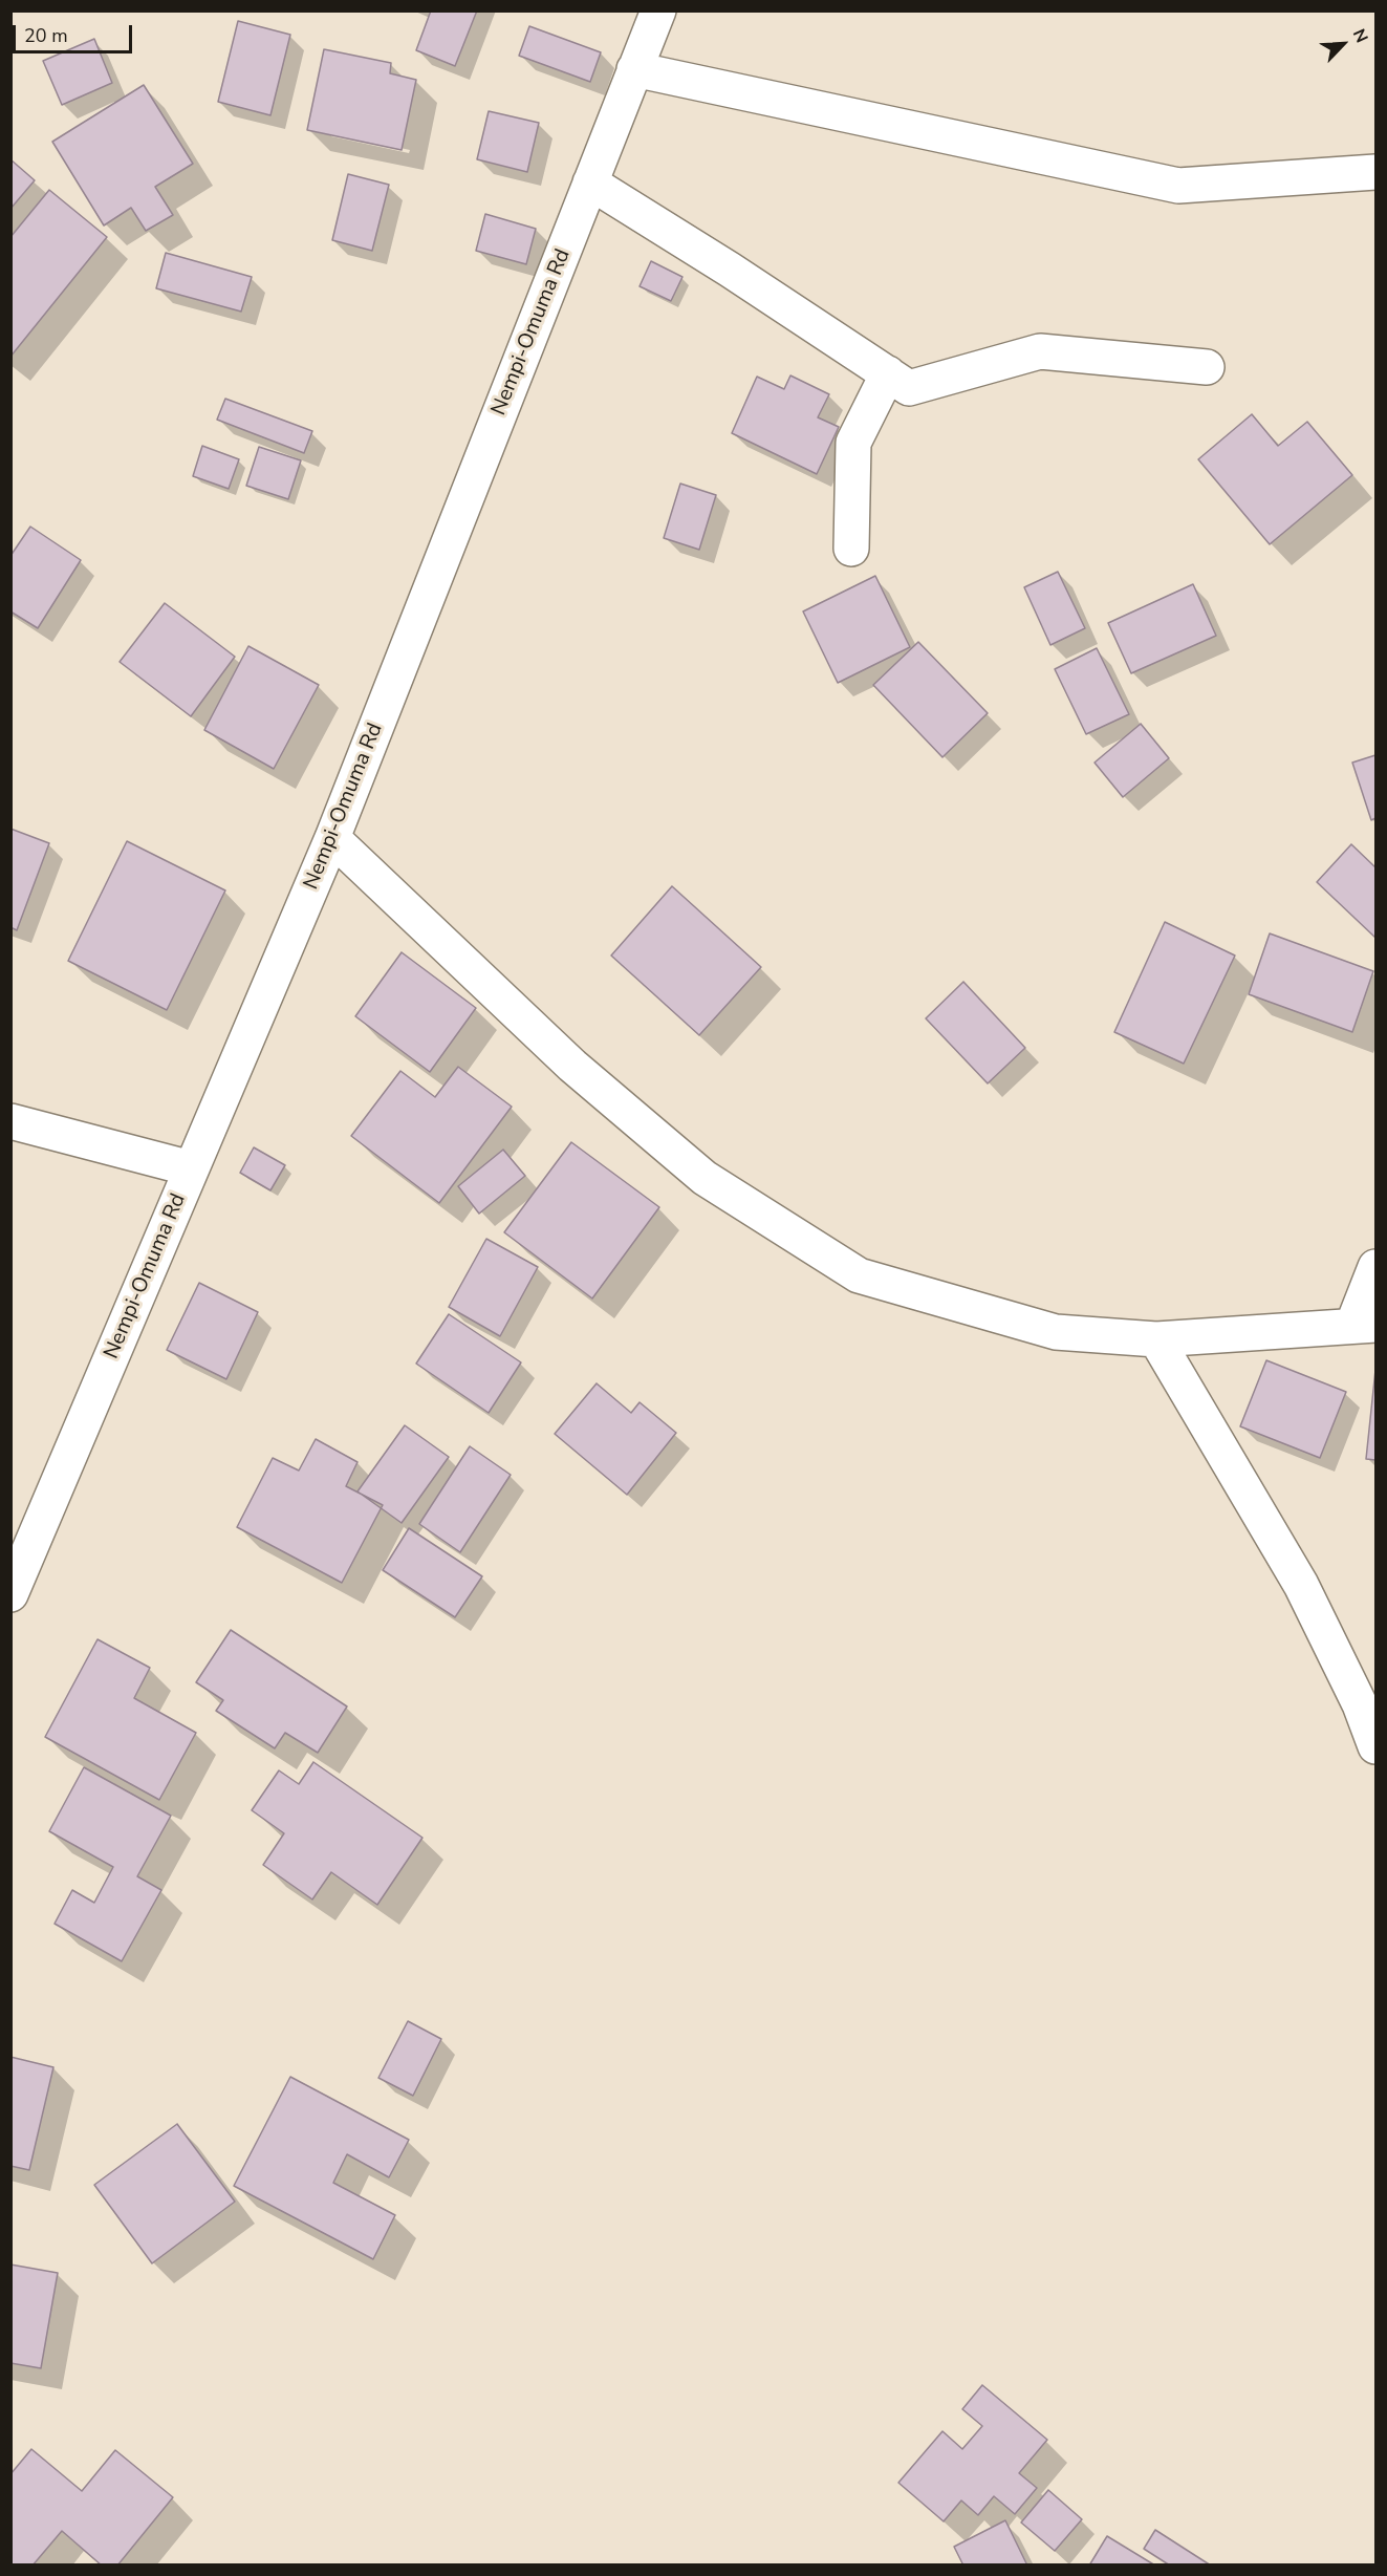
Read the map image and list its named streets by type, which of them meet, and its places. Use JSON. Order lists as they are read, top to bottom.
{
  "streets": {
    "street": ["Nempi-Omuma Rd"]
  },
  "scale_bar": "20 m",
  "north": "top right"
}
